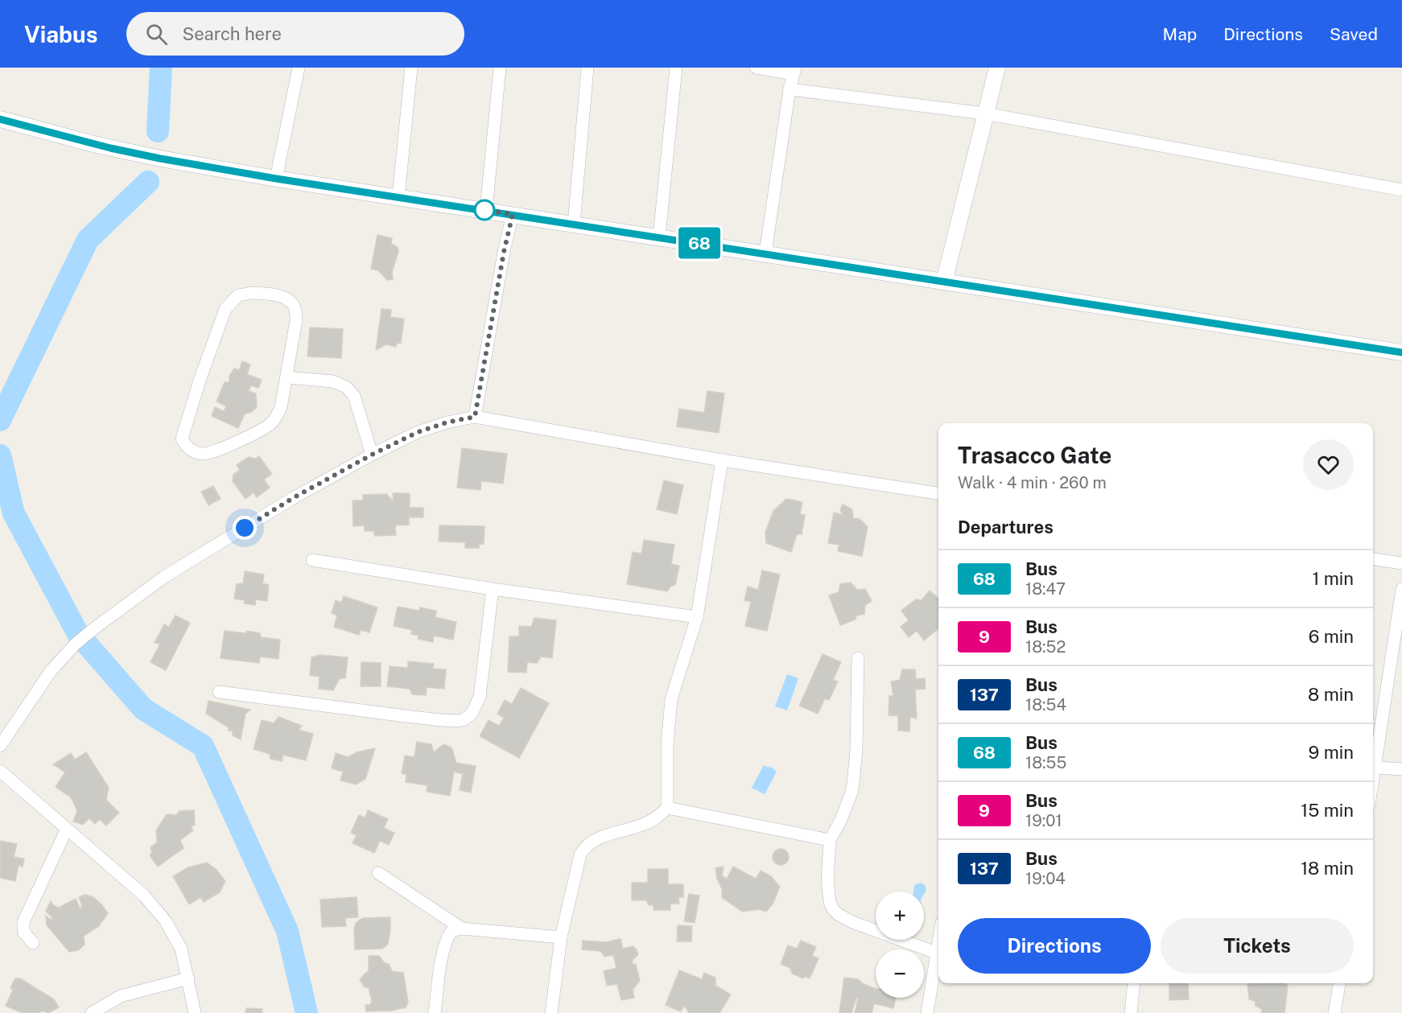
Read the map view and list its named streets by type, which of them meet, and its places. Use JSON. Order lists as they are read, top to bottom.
{
  "lines": ["bus line 68"],
  "page": {
    "header": "Viabus",
    "search": "Search here",
    "nav": ["Map", "Directions", "Saved"],
    "on_map": "68",
    "heading": [
      ["Trasacco Gate", "Walk · 4 min · 260 m"],
      "Departures"
    ],
    "list": [
      {
        "mark": "68",
        "name": "Bus",
        "note": "18:47",
        "value": "1 min"
      },
      {
        "mark": "9",
        "name": "Bus",
        "note": "18:52",
        "value": "6 min"
      },
      {
        "mark": "137",
        "name": "Bus",
        "note": "18:54",
        "value": "8 min"
      },
      {
        "mark": "68",
        "name": "Bus",
        "note": "18:55",
        "value": "9 min"
      },
      {
        "mark": "9",
        "name": "Bus",
        "note": "19:01",
        "value": "15 min"
      },
      {
        "mark": "137",
        "name": "Bus",
        "note": "19:04",
        "value": "18 min"
      }
    ],
    "map_buttons": ["+", "−"],
    "buttons": ["Directions", "Tickets"]
  }
}
